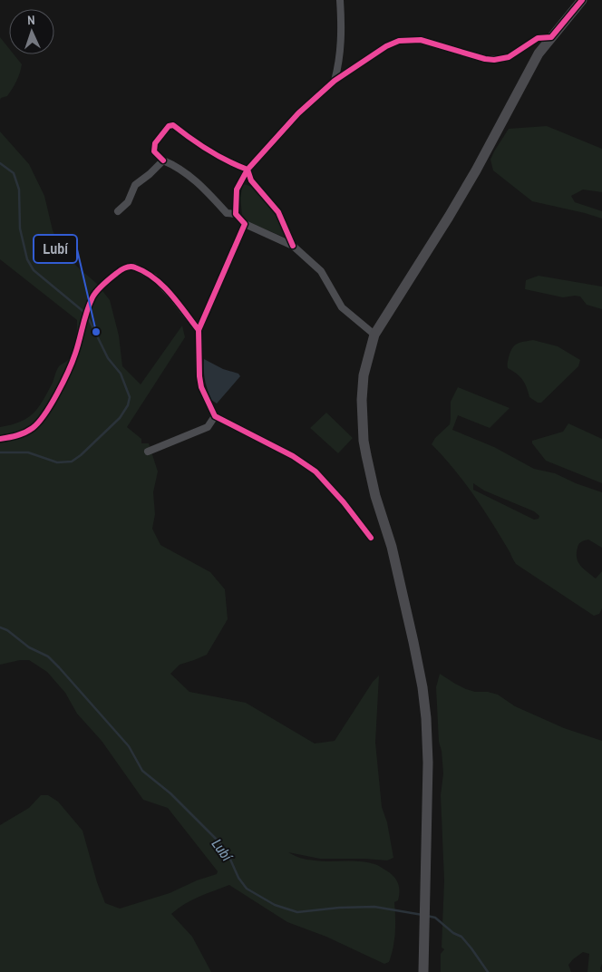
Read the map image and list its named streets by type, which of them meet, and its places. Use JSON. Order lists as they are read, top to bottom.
{
  "water": ["Lubí"],
  "places": ["Lubí"],
  "north": "top"
}
